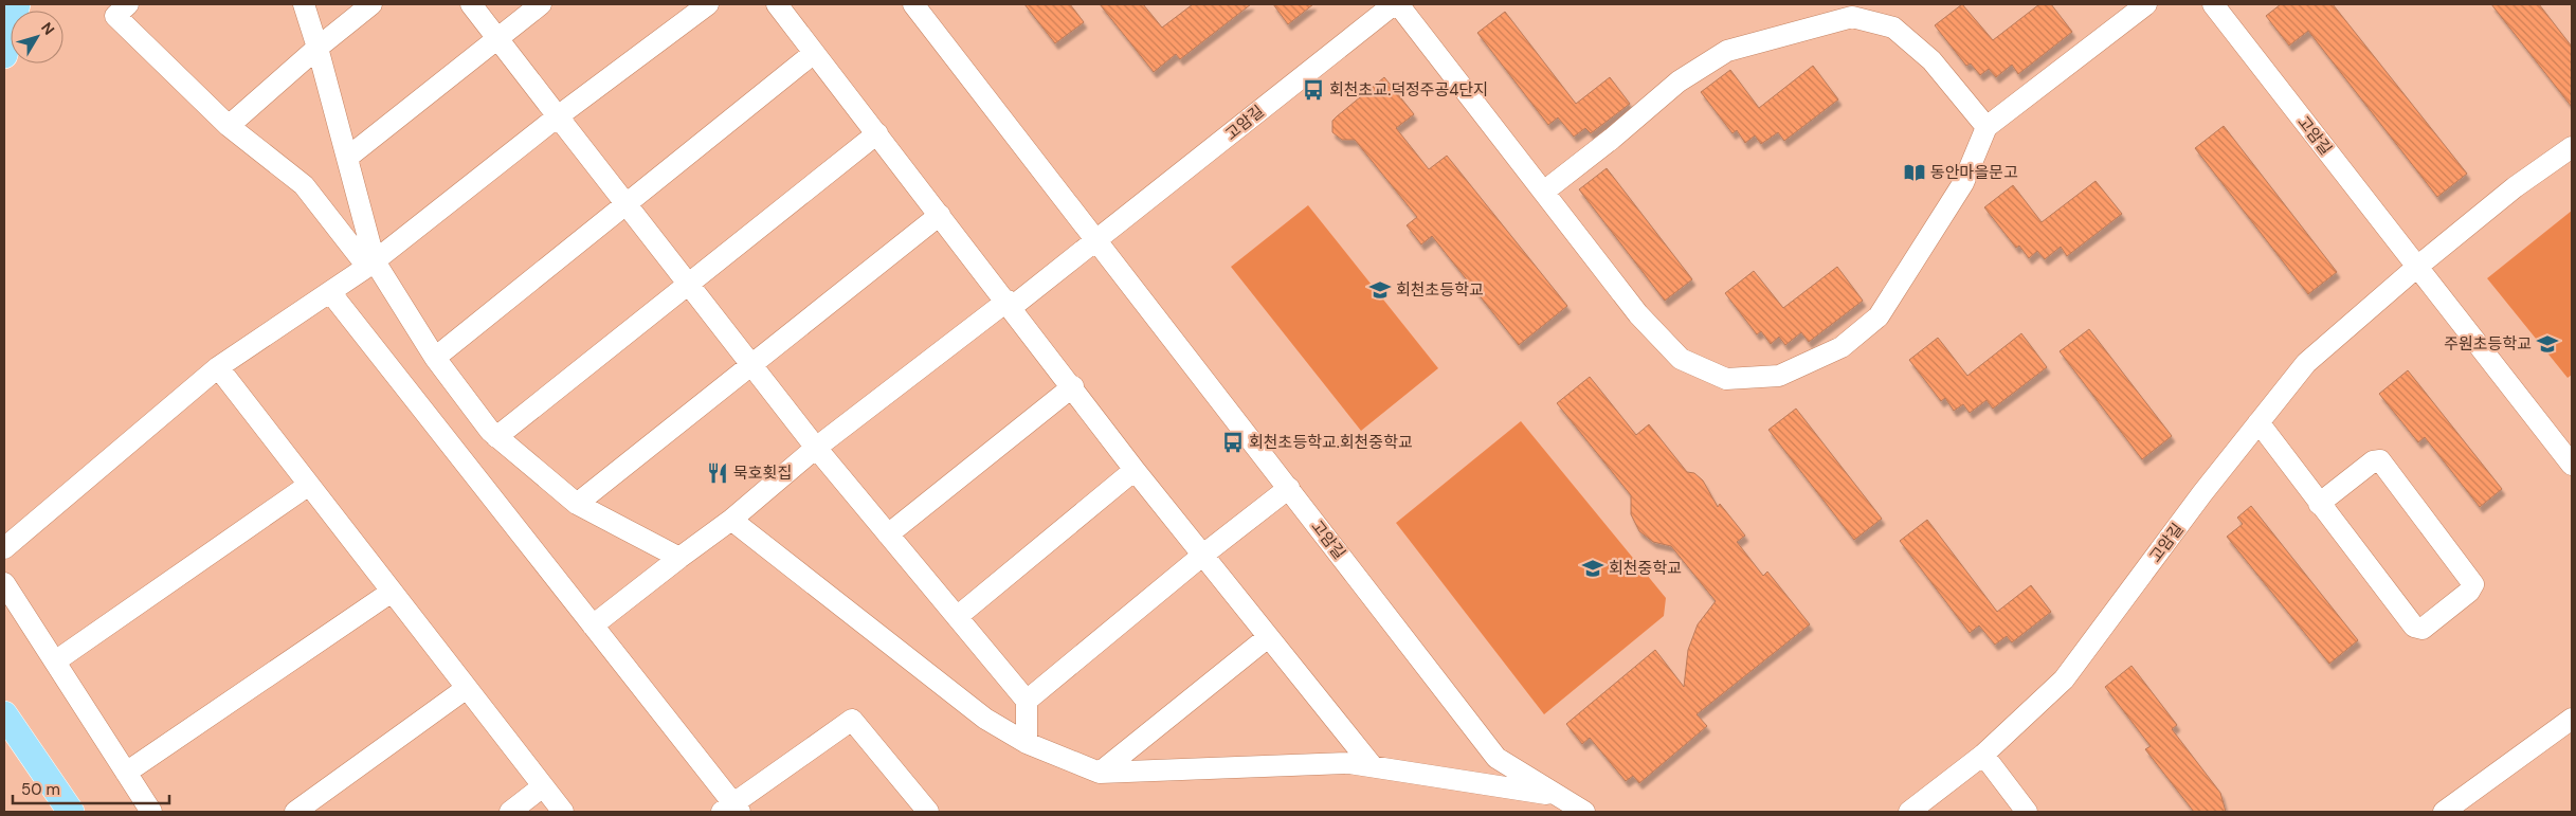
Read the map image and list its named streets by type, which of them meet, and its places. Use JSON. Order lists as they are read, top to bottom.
{
  "streets": {
    "street": ["고암길"]
  },
  "places": {
    "bus stop": ["회천초교.덕정주공4단지", "회천초등학교.회천중학교"],
    "library": ["동안마을문고"],
    "school or university": ["회천초등학교", "주원초등학교", "회천중학교"],
    "restaurant": ["묵호횟집"]
  },
  "scale_bar": "50 m",
  "north": "top right"
}
